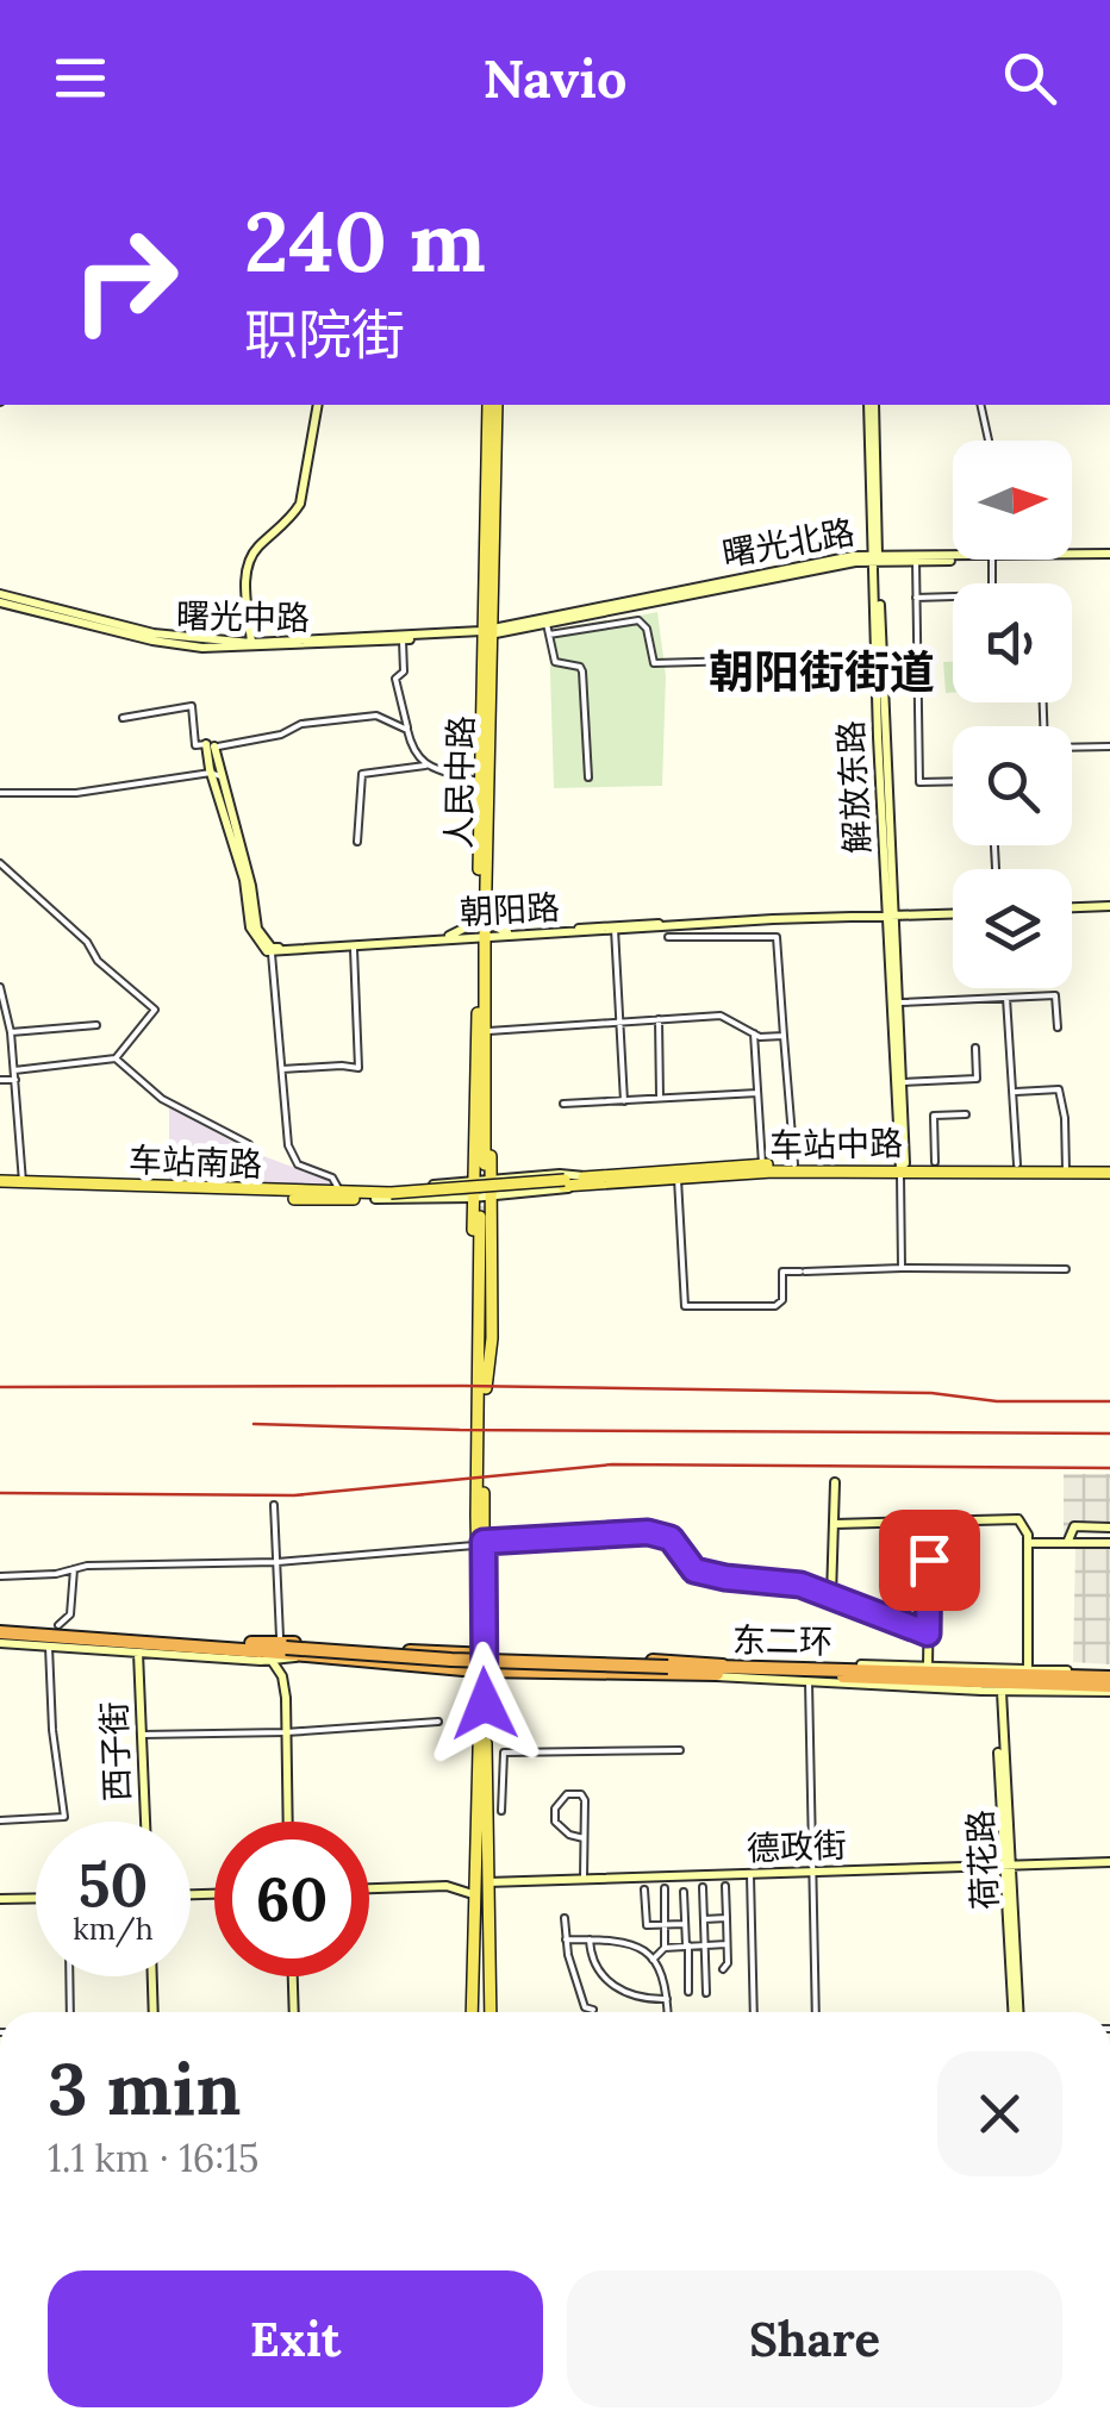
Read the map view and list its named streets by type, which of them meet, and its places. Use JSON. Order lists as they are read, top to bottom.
{
  "streets": {
    "highway": ["东二环"],
    "main road": ["人民中路", "车站中路", "车站南路"],
    "street": [
      "曙光北路",
      "曙光中路",
      "解放东路",
      "朝阳路",
      "西子街",
      "德政街",
      "荷花路"
    ]
  },
  "crossings": [
    ["曙光北路", "曙光中路"],
    ["曙光北路", "人民中路"],
    ["曙光北路", "解放东路"],
    ["曙光中路", "人民中路"],
    ["人民中路", "朝阳路"],
    ["解放东路", "朝阳路"],
    ["解放东路", "车站中路"],
    ["车站中路", "车站南路"],
    ["德政街", "荷花路"]
  ],
  "districts": ["朝阳街街道"],
  "north": "right",
  "page": {
    "header": "Navio",
    "turn": ["240 m", "职院街"],
    "speed": "50 km/h",
    "limit": "60",
    "heading": ["3 min", "1.1 km · 16:15"],
    "buttons": ["Exit", "Share"]
  }
}
